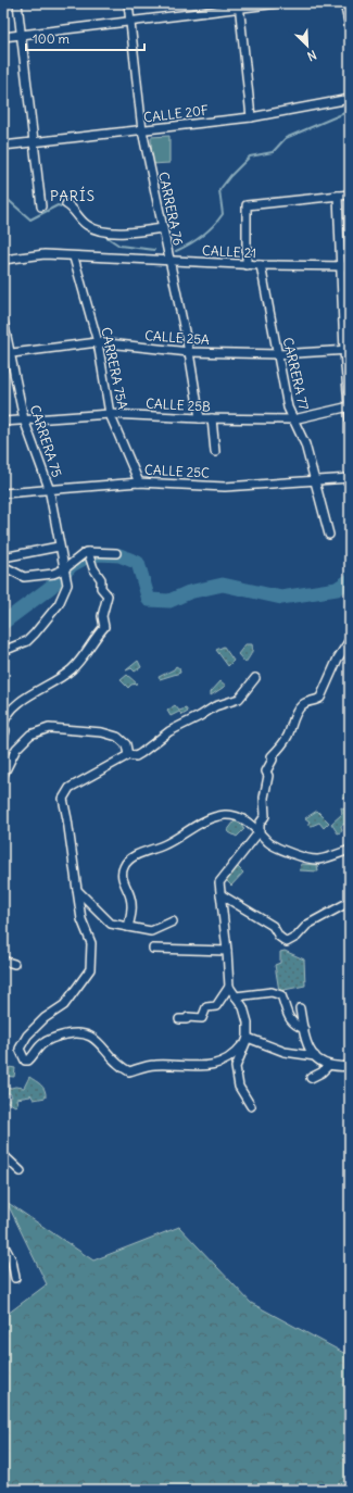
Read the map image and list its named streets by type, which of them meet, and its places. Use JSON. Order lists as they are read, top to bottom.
{
  "streets": {
    "street": [
      "CALLE 20F",
      "CARRERA 76",
      "CALLE 21",
      "CALLE 25A",
      "CARRERA 75A",
      "CARRERA 77",
      "CALLE 25B",
      "CARRERA 75",
      "CALLE 25C"
    ]
  },
  "crossings": [
    ["CALLE 20F", "CARRERA 76"],
    ["CARRERA 76", "CALLE 21"],
    ["CARRERA 76", "CALLE 25A"],
    ["CARRERA 76", "CALLE 25B"],
    ["CALLE 21", "CARRERA 75A"],
    ["CALLE 21", "CARRERA 77"],
    ["CALLE 25A", "CARRERA 75A"],
    ["CALLE 25A", "CARRERA 77"],
    ["CALLE 25A", "CARRERA 75"],
    ["CARRERA 75A", "CALLE 25B"],
    ["CARRERA 75A", "CALLE 25C"],
    ["CARRERA 77", "CALLE 25B"],
    ["CARRERA 77", "CALLE 25C"],
    ["CALLE 25B", "CARRERA 75"],
    ["CARRERA 75", "CALLE 25C"]
  ],
  "districts": ["PARÍS"],
  "scale_bar": "100 m",
  "north": "bottom right"
}
